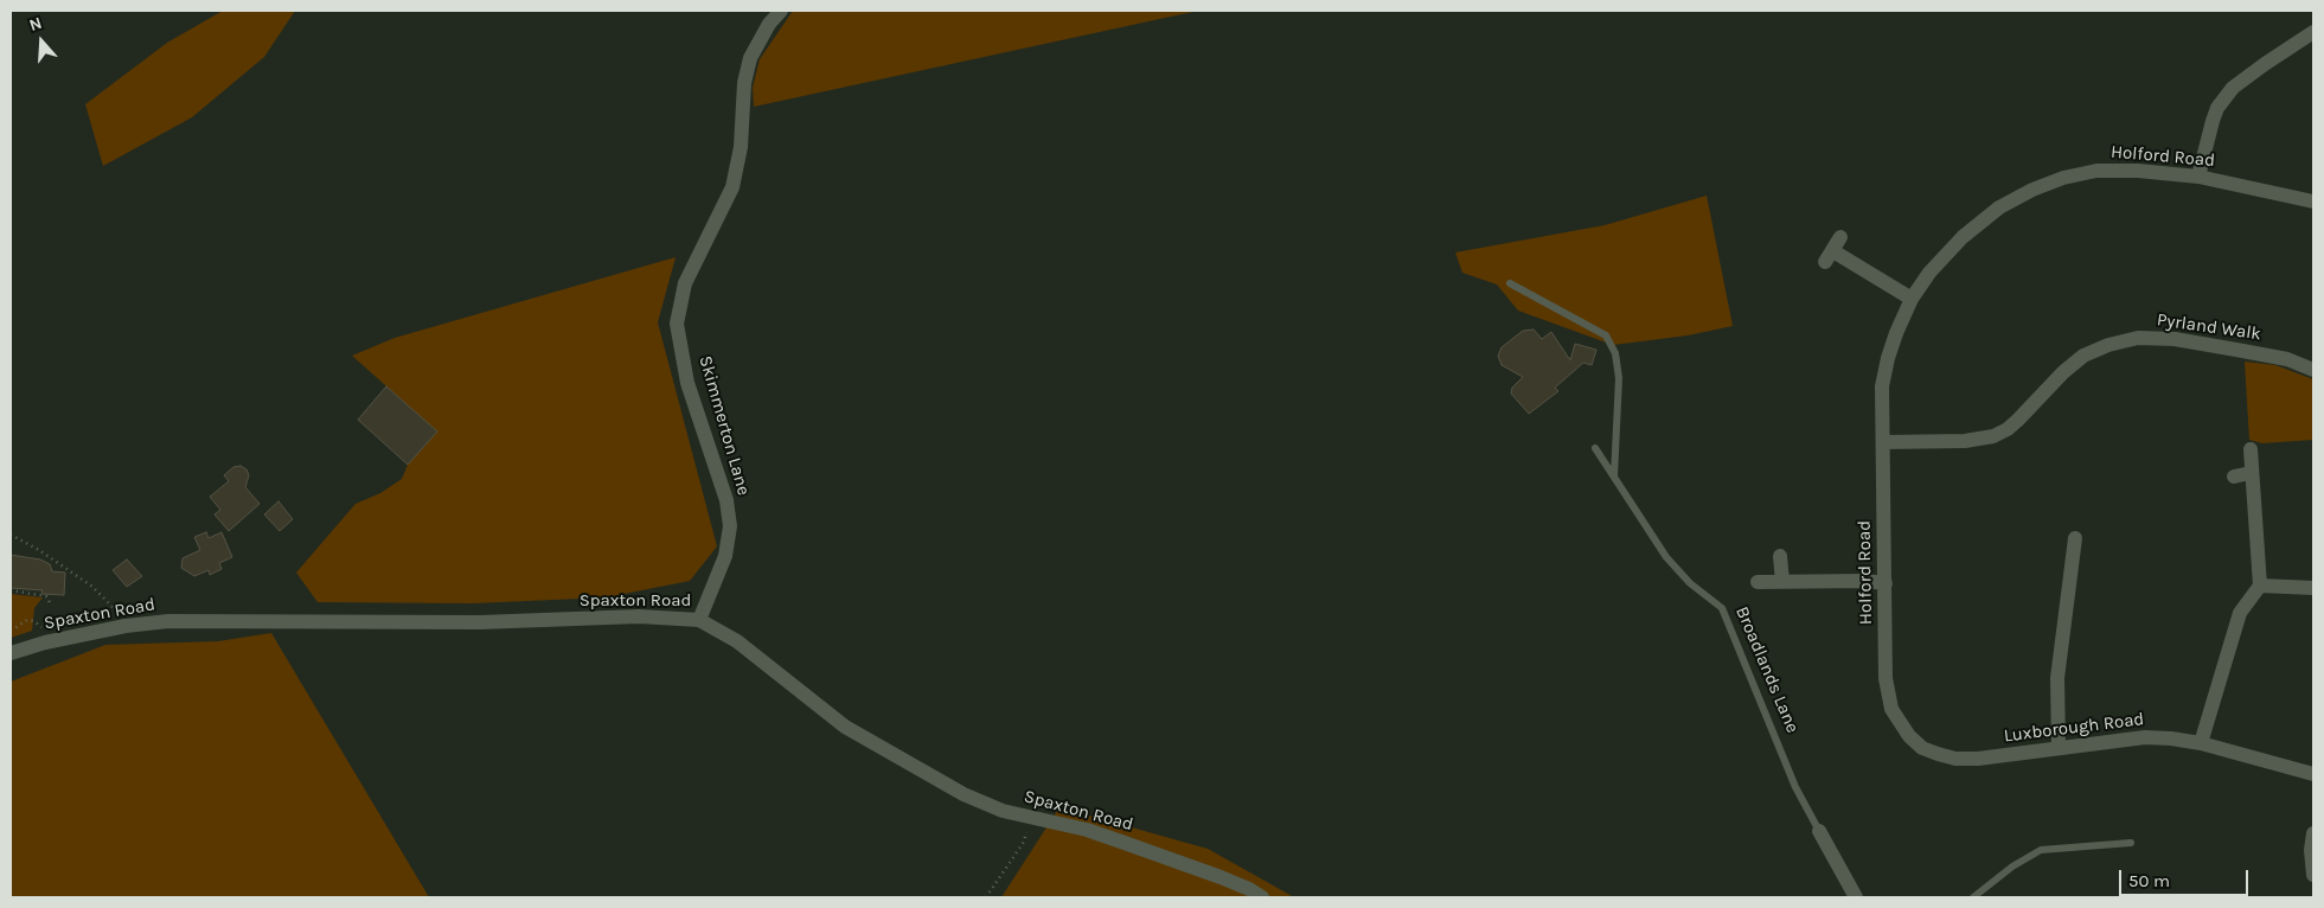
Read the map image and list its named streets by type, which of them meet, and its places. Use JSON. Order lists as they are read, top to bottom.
{
  "streets": {
    "street": [
      "Holford Road",
      "Pyrland Walk",
      "Skimmerton Lane",
      "Spaxton Road",
      "Broadlands Lane",
      "Luxborough Road"
    ]
  },
  "crossings": [
    ["Holford Road", "Pyrland Walk"],
    ["Holford Road", "Luxborough Road"],
    ["Skimmerton Lane", "Spaxton Road"]
  ],
  "scale_bar": "50 m",
  "north": "top"
}
